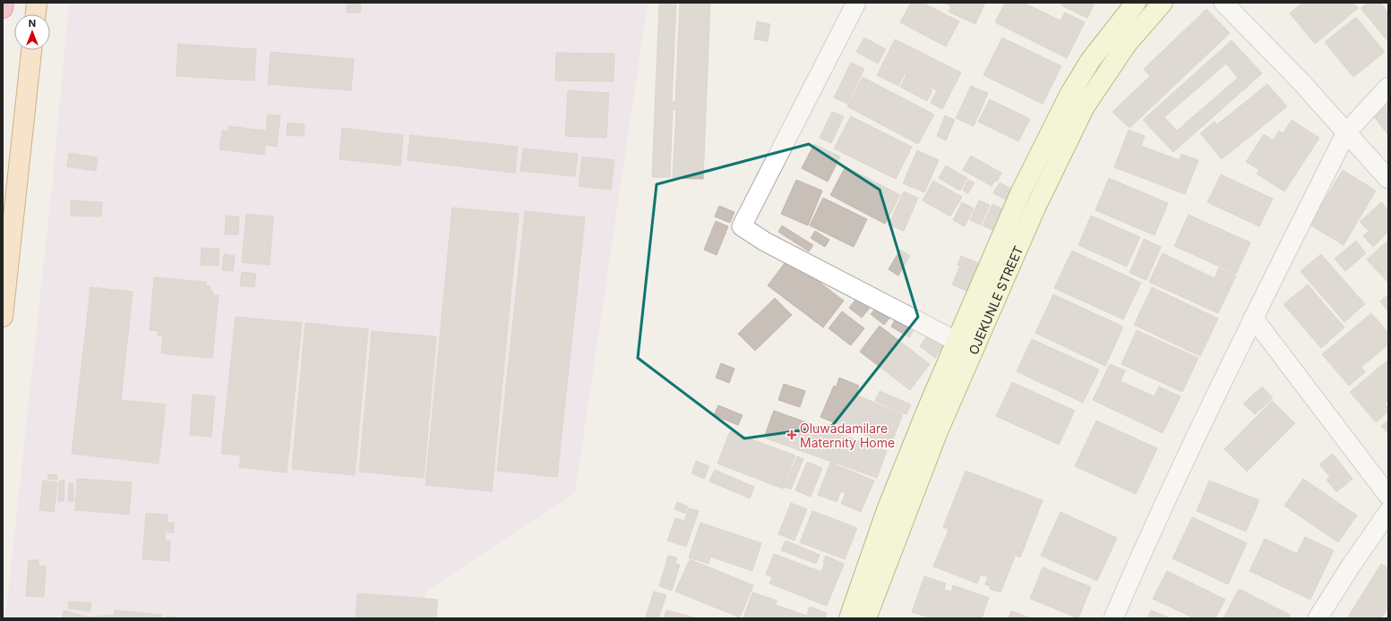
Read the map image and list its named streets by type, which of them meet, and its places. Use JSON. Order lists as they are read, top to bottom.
{
  "streets": {
    "street": ["OJEKUNLE STREET"]
  },
  "places": {
    "health": ["Oluwadamilare Maternity Home"]
  },
  "north": "top"
}
